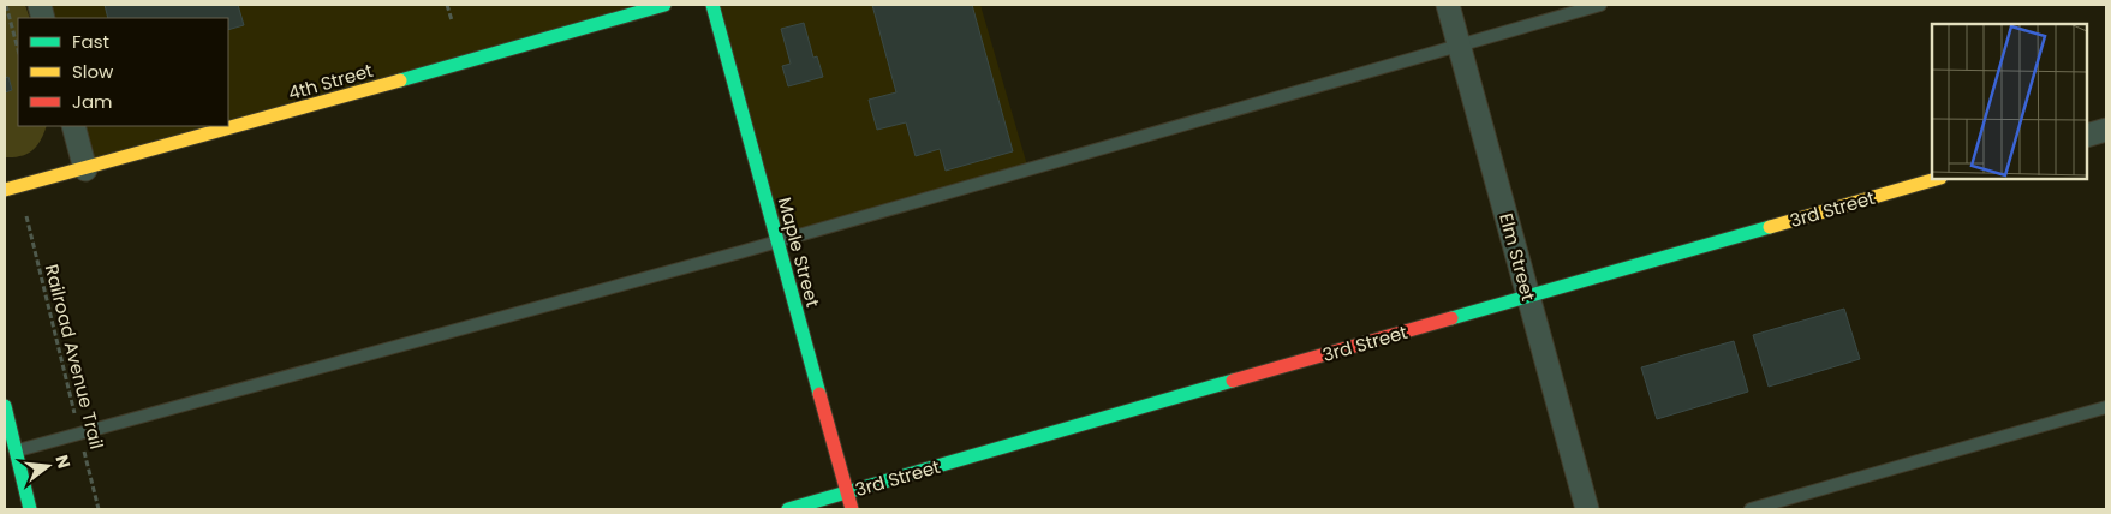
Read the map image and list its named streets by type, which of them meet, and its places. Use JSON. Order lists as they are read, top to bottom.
{
  "streets": {
    "street": [
      "4th Street",
      "3rd Street",
      "Maple Street",
      "Elm Street"
    ],
    "path": ["Railroad Avenue Trail"]
  },
  "crossings": [
    ["3rd Street", "Maple Street"],
    ["3rd Street", "Elm Street"]
  ],
  "legend": ["Fast", "Slow", "Jam"],
  "north": "right"
}
